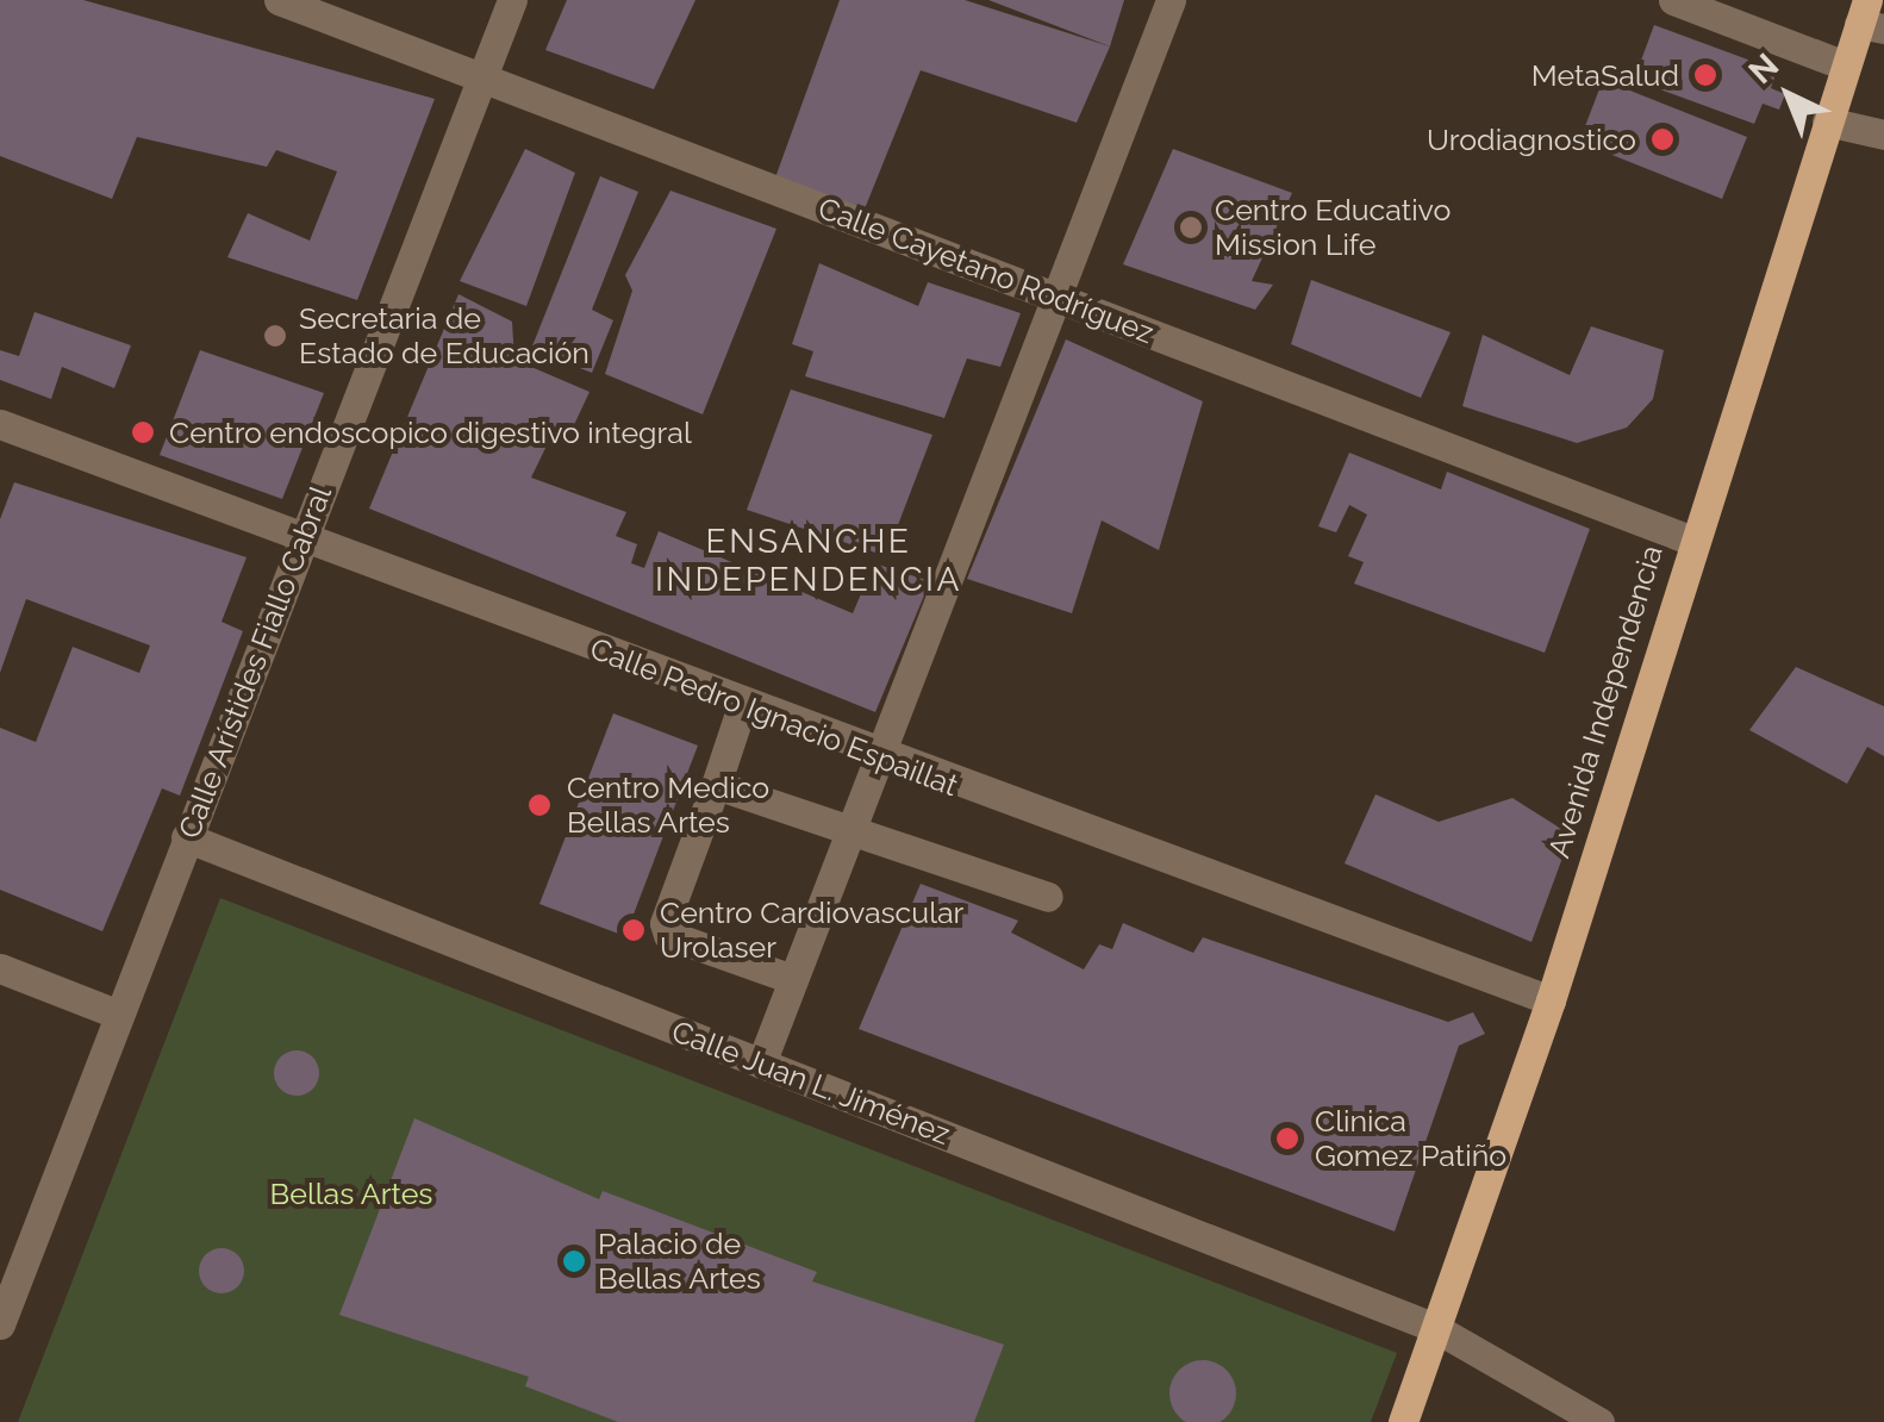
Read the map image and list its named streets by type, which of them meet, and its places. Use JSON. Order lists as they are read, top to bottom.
{
  "streets": {
    "main road": ["Avenida Independencia"],
    "street": [
      "Calle Cayetano Rodríguez",
      "Calle Arístides Fiallo Cabral",
      "Calle Pedro Ignacio Espaillat",
      "Calle Juan L. Jiménez"
    ]
  },
  "crossings": [
    ["Calle Cayetano Rodríguez", "Calle Arístides Fiallo Cabral"],
    ["Calle Cayetano Rodríguez", "Avenida Independencia"],
    ["Calle Arístides Fiallo Cabral", "Calle Pedro Ignacio Espaillat"],
    ["Calle Arístides Fiallo Cabral", "Calle Juan L. Jiménez"],
    ["Avenida Independencia", "Calle Pedro Ignacio Espaillat"],
    ["Avenida Independencia", "Calle Juan L. Jiménez"]
  ],
  "districts": ["ENSANCHE INDEPENDENCIA"],
  "parks": ["Bellas Artes"],
  "places": [
    "MetaSalud",
    "Urodiagnostico",
    "Centro Educativo Mission Life",
    "Secretaria de Estado de Educación",
    "Centro endoscopico digestivo integral",
    "Centro Medico Bellas Artes",
    "Centro Cardiovascular Urolaser",
    "Clinica Gomez Patiño",
    "Palacio de Bellas Artes"
  ],
  "north": "top left"
}
